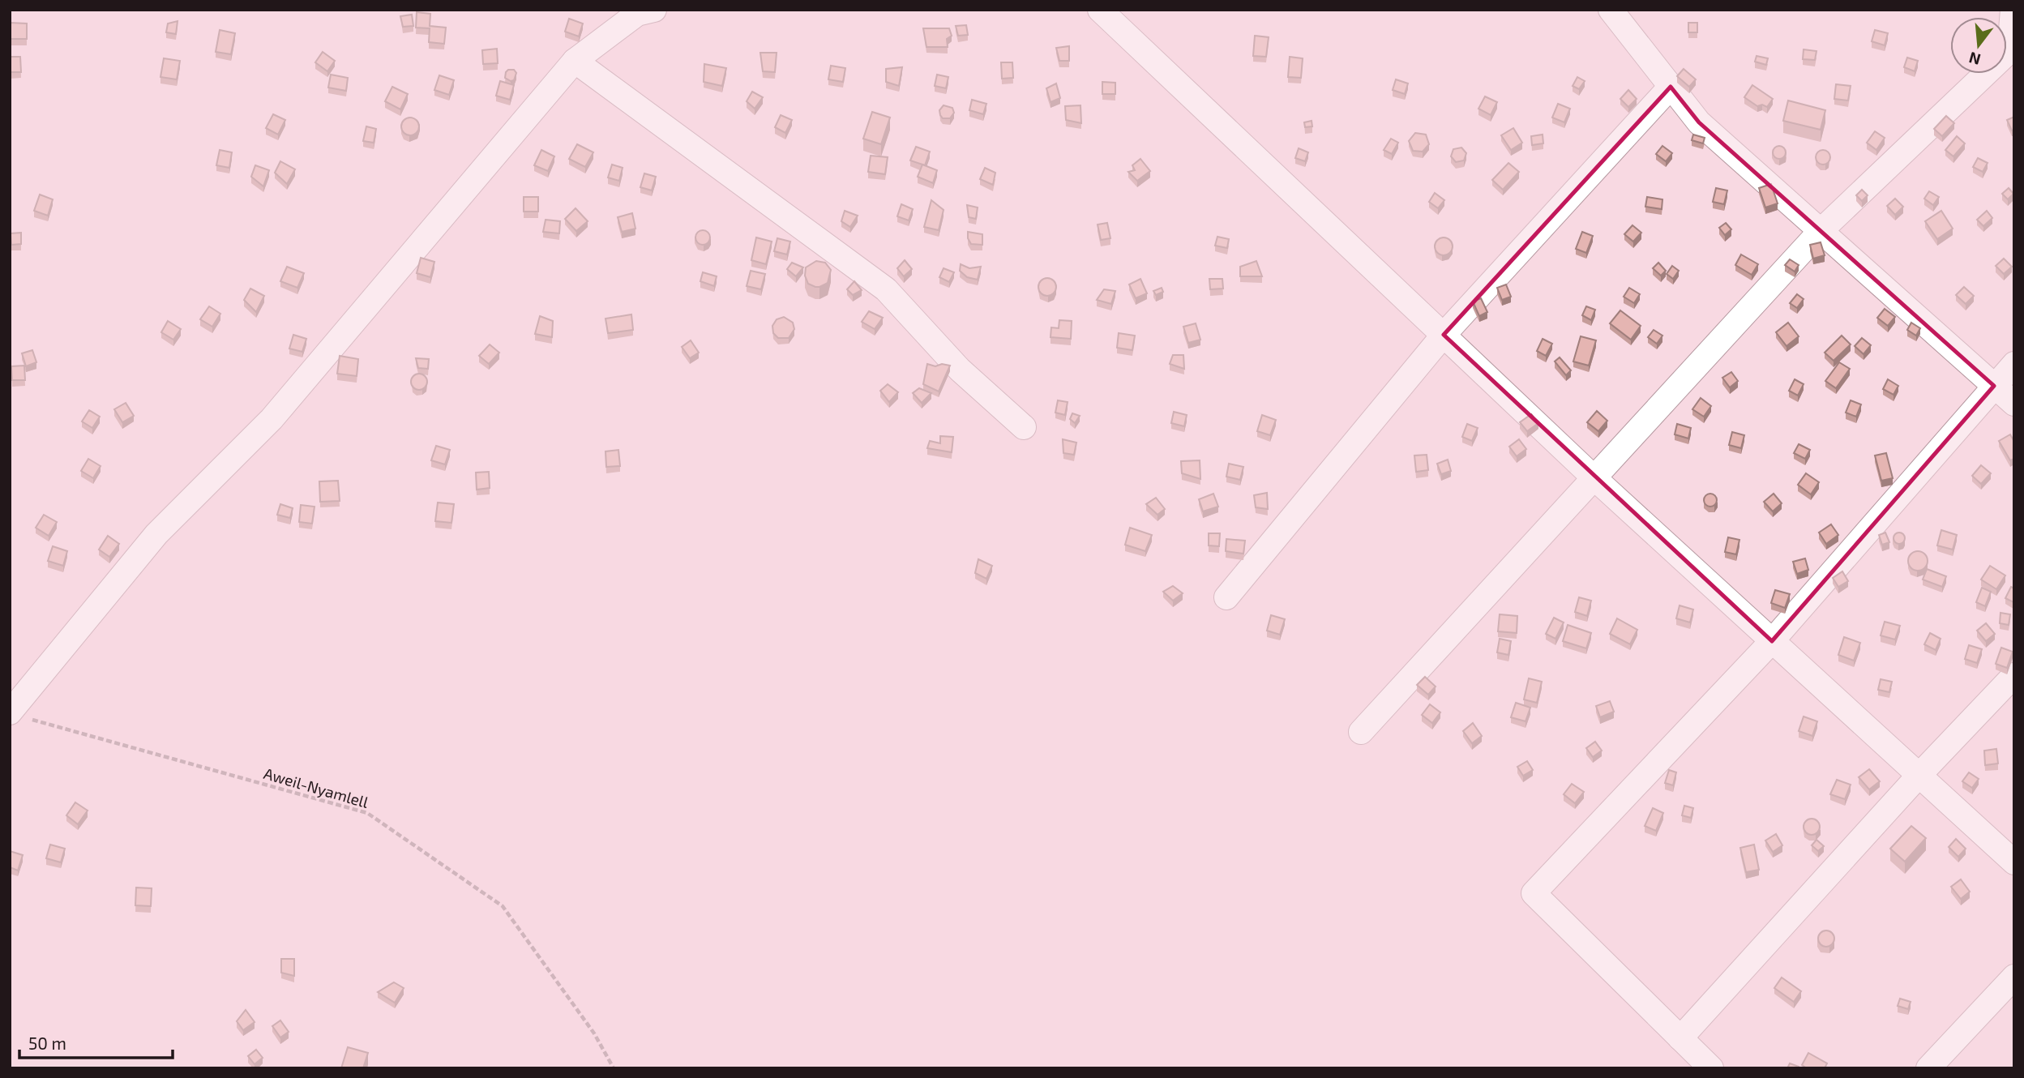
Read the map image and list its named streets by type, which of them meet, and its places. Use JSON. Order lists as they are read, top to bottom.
{
  "streets": {
    "path": ["Aweil-Nyamlell"]
  },
  "scale_bar": "50 m",
  "north": "bottom"
}
